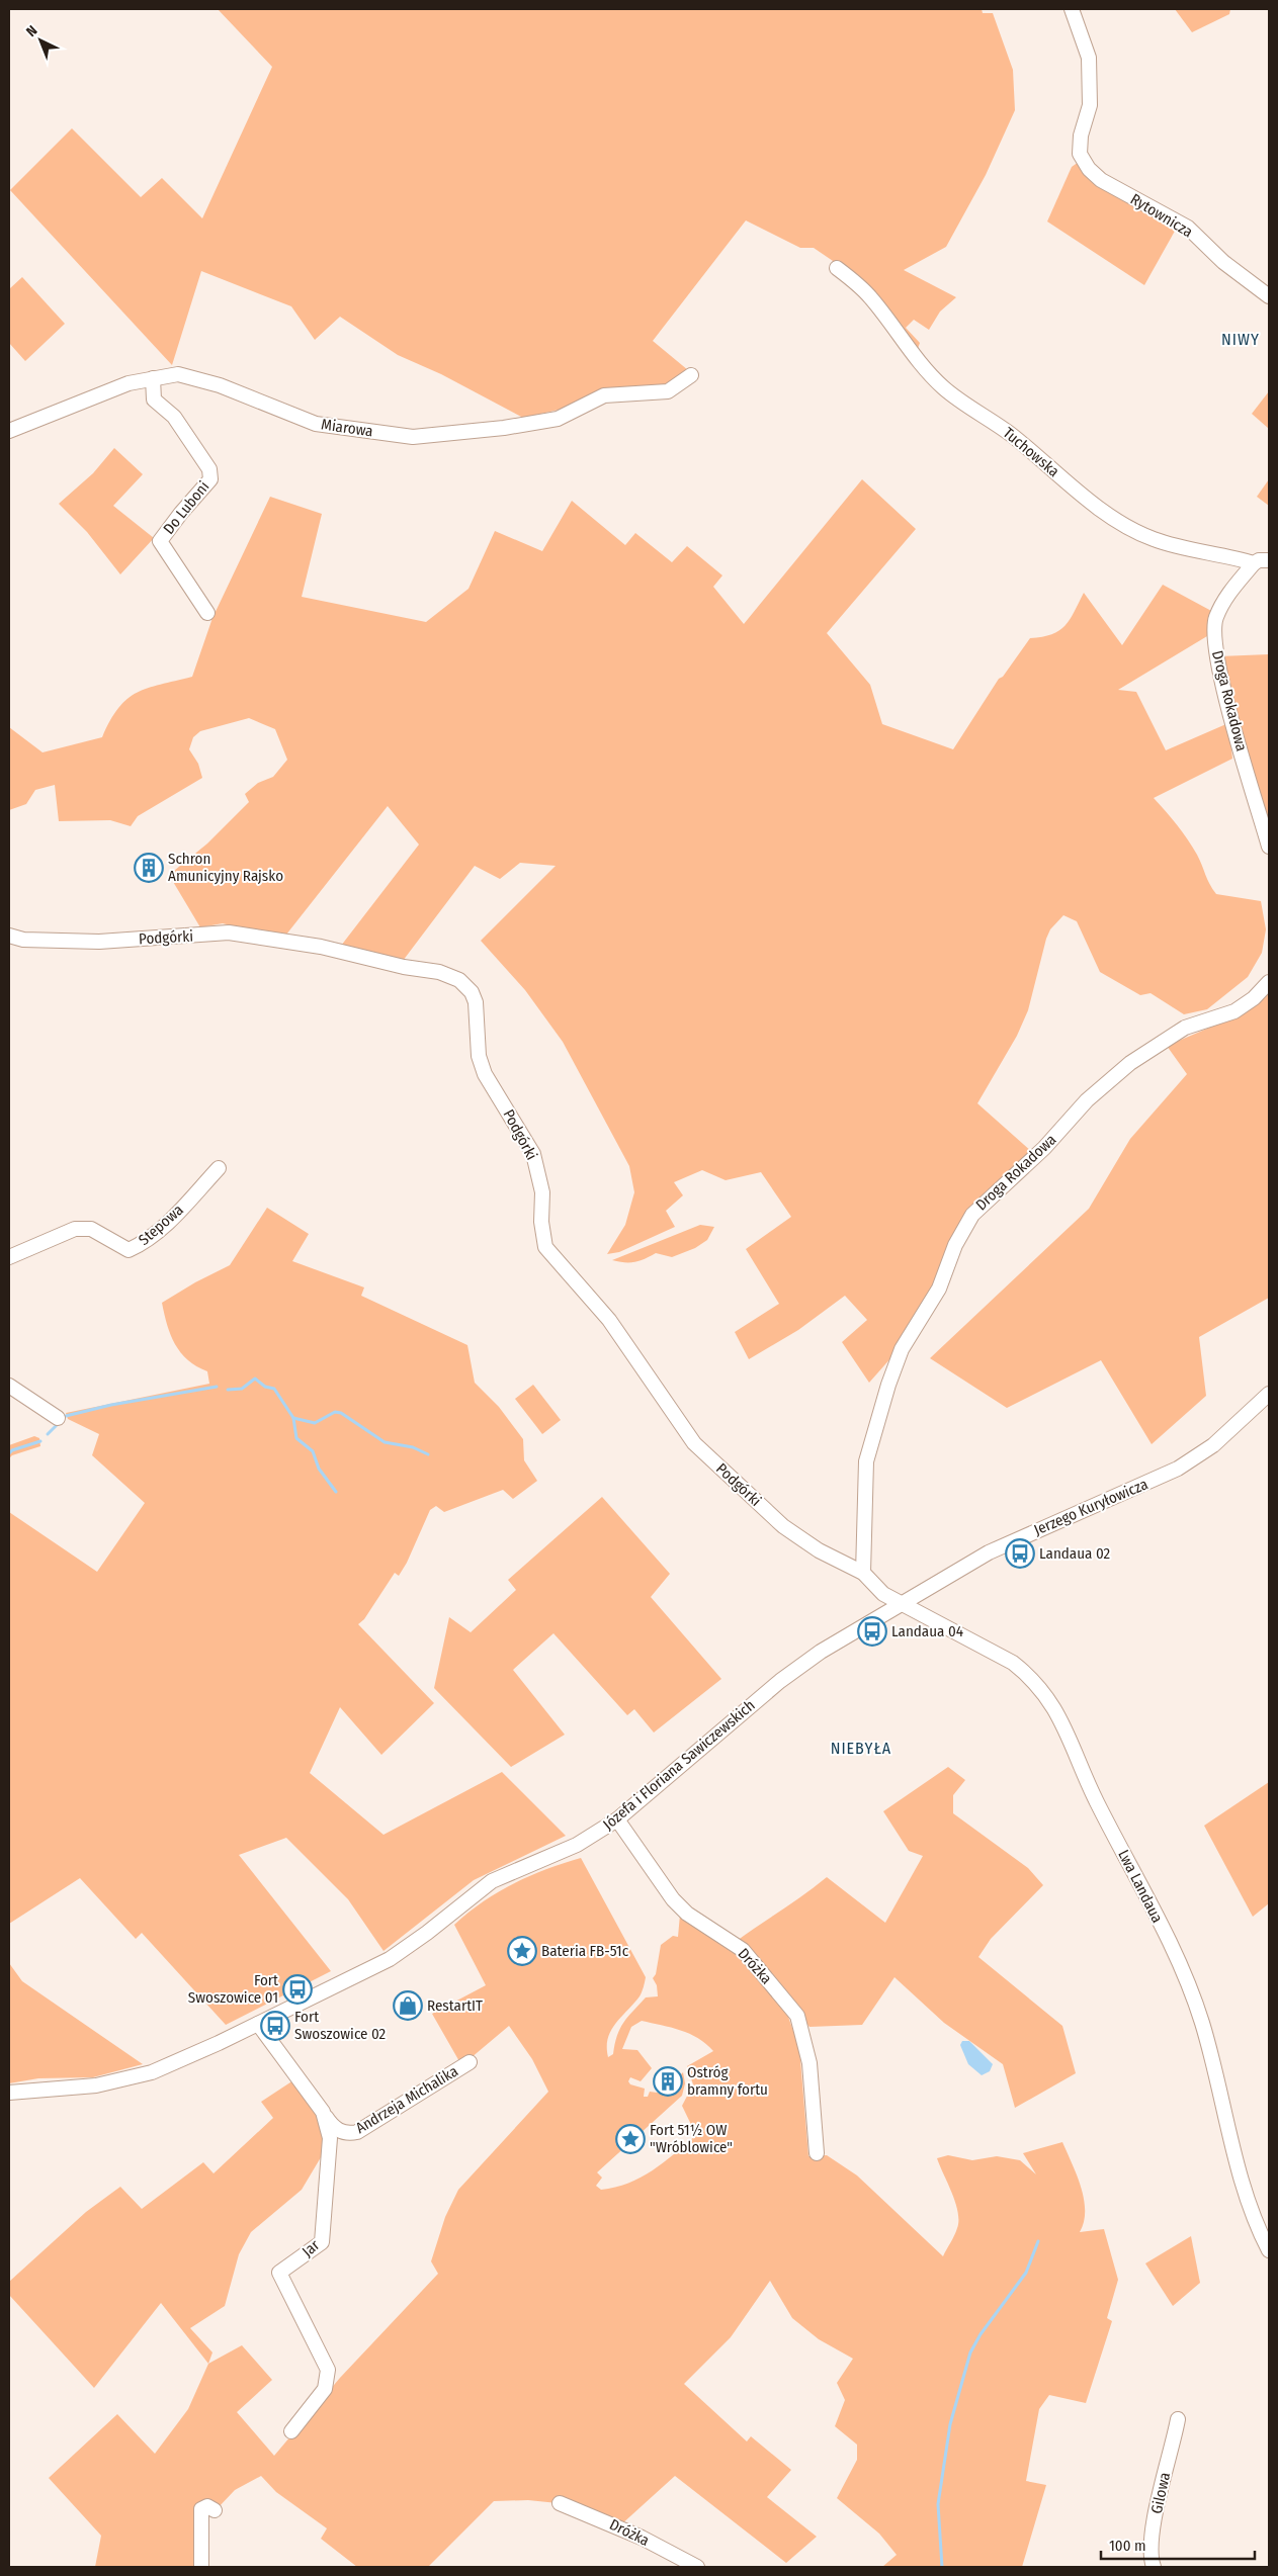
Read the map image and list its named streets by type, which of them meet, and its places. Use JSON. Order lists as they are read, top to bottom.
{
  "streets": {
    "street": [
      "Rytownicza",
      "Miarowa",
      "Tuchowska",
      "Do Luboni",
      "Droga Rokadowa",
      "Podgórki",
      "Stepowa",
      "Jerzego Kuryłowicza",
      "Józefa i Floriana Sawiczewskich",
      "Lwa Landaua",
      "Dróżka",
      "Andrzeja Michalika",
      "Jar",
      "Gilowa"
    ]
  },
  "crossings": [
    ["Miarowa", "Do Luboni"],
    ["Tuchowska", "Droga Rokadowa"],
    ["Droga Rokadowa", "Podgórki"],
    ["Podgórki", "Jerzego Kuryłowicza"],
    ["Podgórki", "Józefa i Floriana Sawiczewskich"],
    ["Podgórki", "Lwa Landaua"],
    ["Jerzego Kuryłowicza", "Józefa i Floriana Sawiczewskich"],
    ["Jerzego Kuryłowicza", "Lwa Landaua"],
    ["Józefa i Floriana Sawiczewskich", "Lwa Landaua"],
    ["Józefa i Floriana Sawiczewskich", "Dróżka"],
    ["Józefa i Floriana Sawiczewskich", "Jar"],
    ["Andrzeja Michalika", "Jar"]
  ],
  "districts": ["NIWY", "NIEBYŁA"],
  "places": {
    "building": ["Schron Amunicyjny Rajsko", "Ostróg bramny fortu"],
    "bus stop": [
      "Landaua 02",
      "Landaua 04",
      "Fort Swoszowice 01",
      "Fort Swoszowice 02"
    ],
    "place": ["Bateria FB-51c", "Fort 51½ OW \"Wróblowice\""],
    "shop": ["RestartIT"]
  },
  "scale_bar": "100 m",
  "north": "top left"
}
